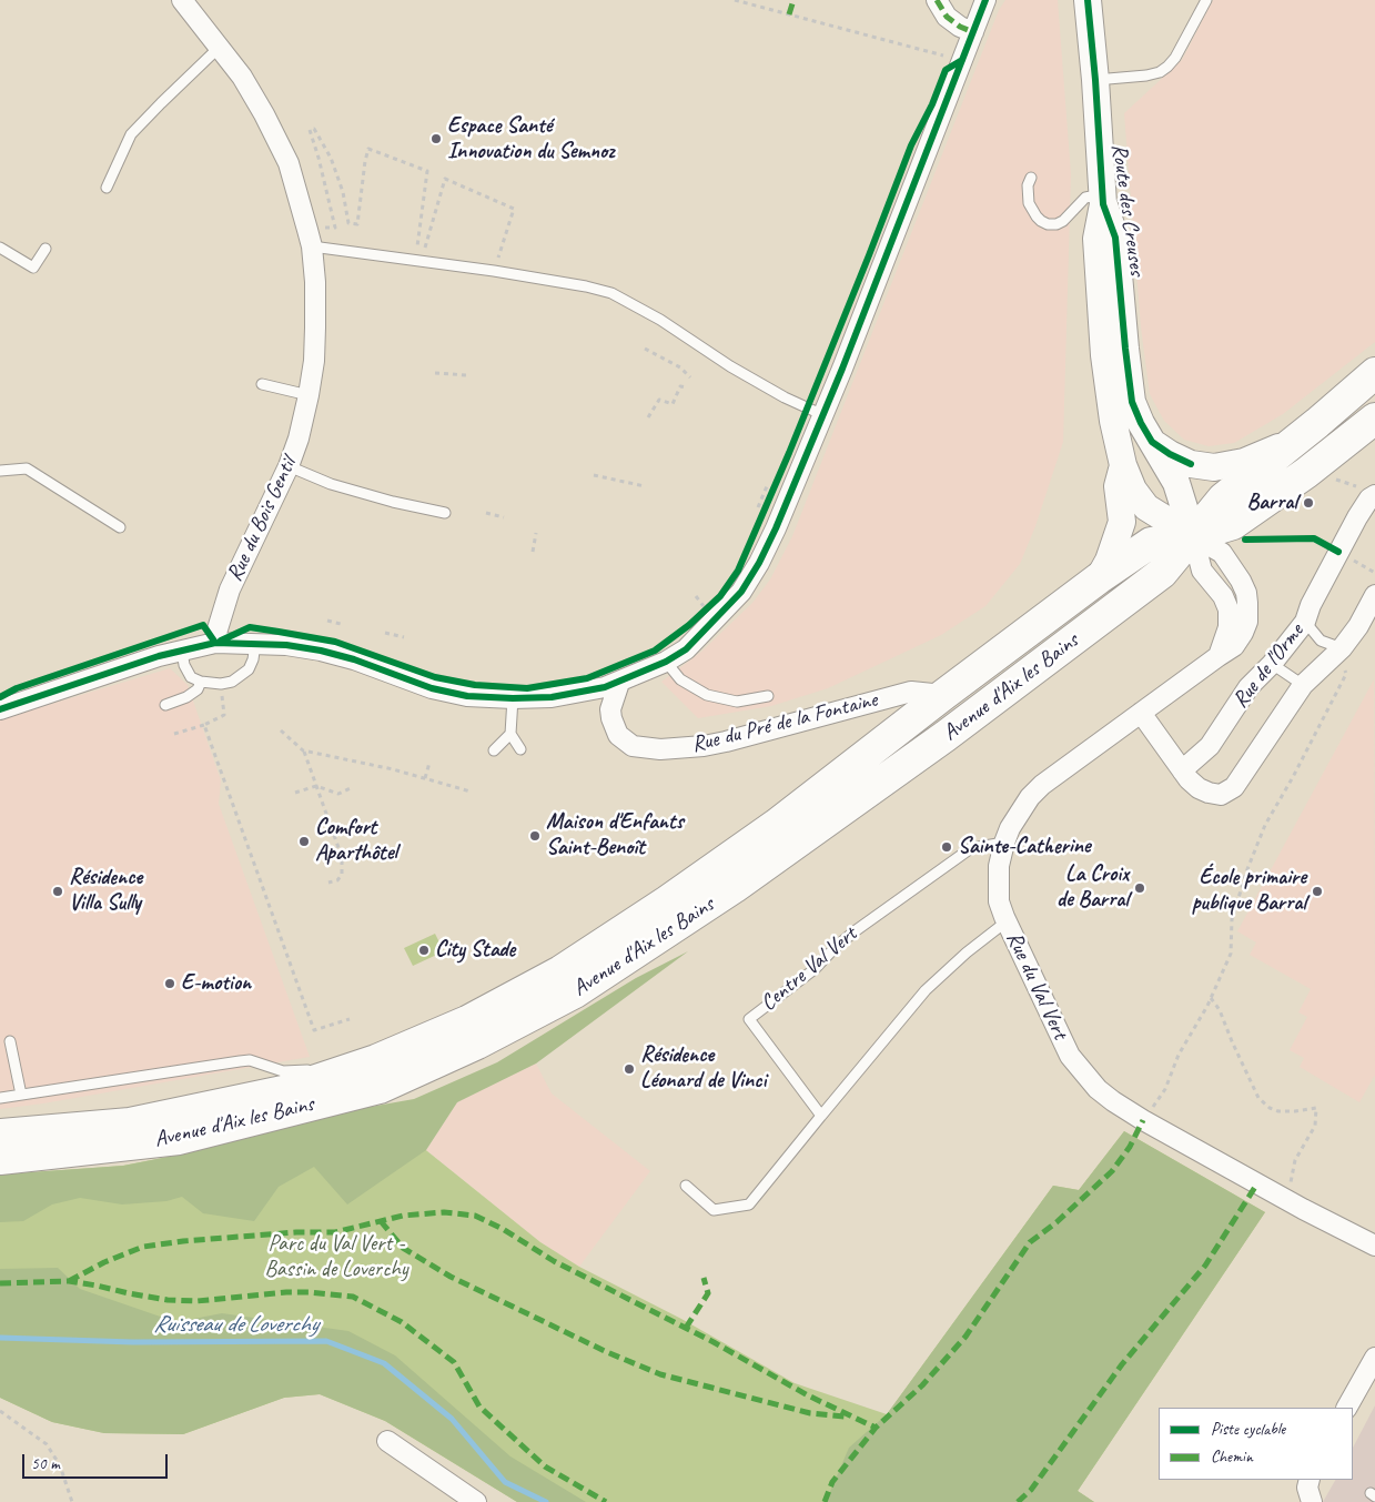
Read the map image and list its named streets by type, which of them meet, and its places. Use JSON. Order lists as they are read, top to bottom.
{
  "streets": {
    "main road": ["Route des Creuses", "Avenue d'Aix les Bains"],
    "street": [
      "Rue du Bois Gentil",
      "Rue de l'Orme",
      "Rue du Pré de la Fontaine",
      "Rue du Val Vert"
    ],
    "lane": ["Centre Val Vert"]
  },
  "crossings": [
    ["Route des Creuses", "Avenue d'Aix les Bains"],
    ["Route des Creuses", "Rue du Val Vert"],
    ["Rue de l'Orme", "Rue du Val Vert"],
    ["Avenue d'Aix les Bains", "Rue du Pré de la Fontaine"],
    ["Avenue d'Aix les Bains", "Rue du Val Vert"],
    ["Centre Val Vert", "Rue du Val Vert"]
  ],
  "water": ["Ruisseau de Loverchy"],
  "parks": ["Parc du Val Vert - Bassin de Loverchy"],
  "places": [
    "Espace Santé Innovation du Semnoz",
    "Barral",
    "Maison d'Enfants Saint-Benoît",
    "Comfort Aparthôtel",
    "Sainte-Catherine",
    "La Croix de Barral",
    "Résidence Villa Sully",
    "École primaire publique Barral",
    "City Stade",
    "E-motion",
    "Résidence Léonard de Vinci"
  ],
  "legend": ["Piste cyclable", "Chemin"],
  "scale_bar": "50 m"
}
